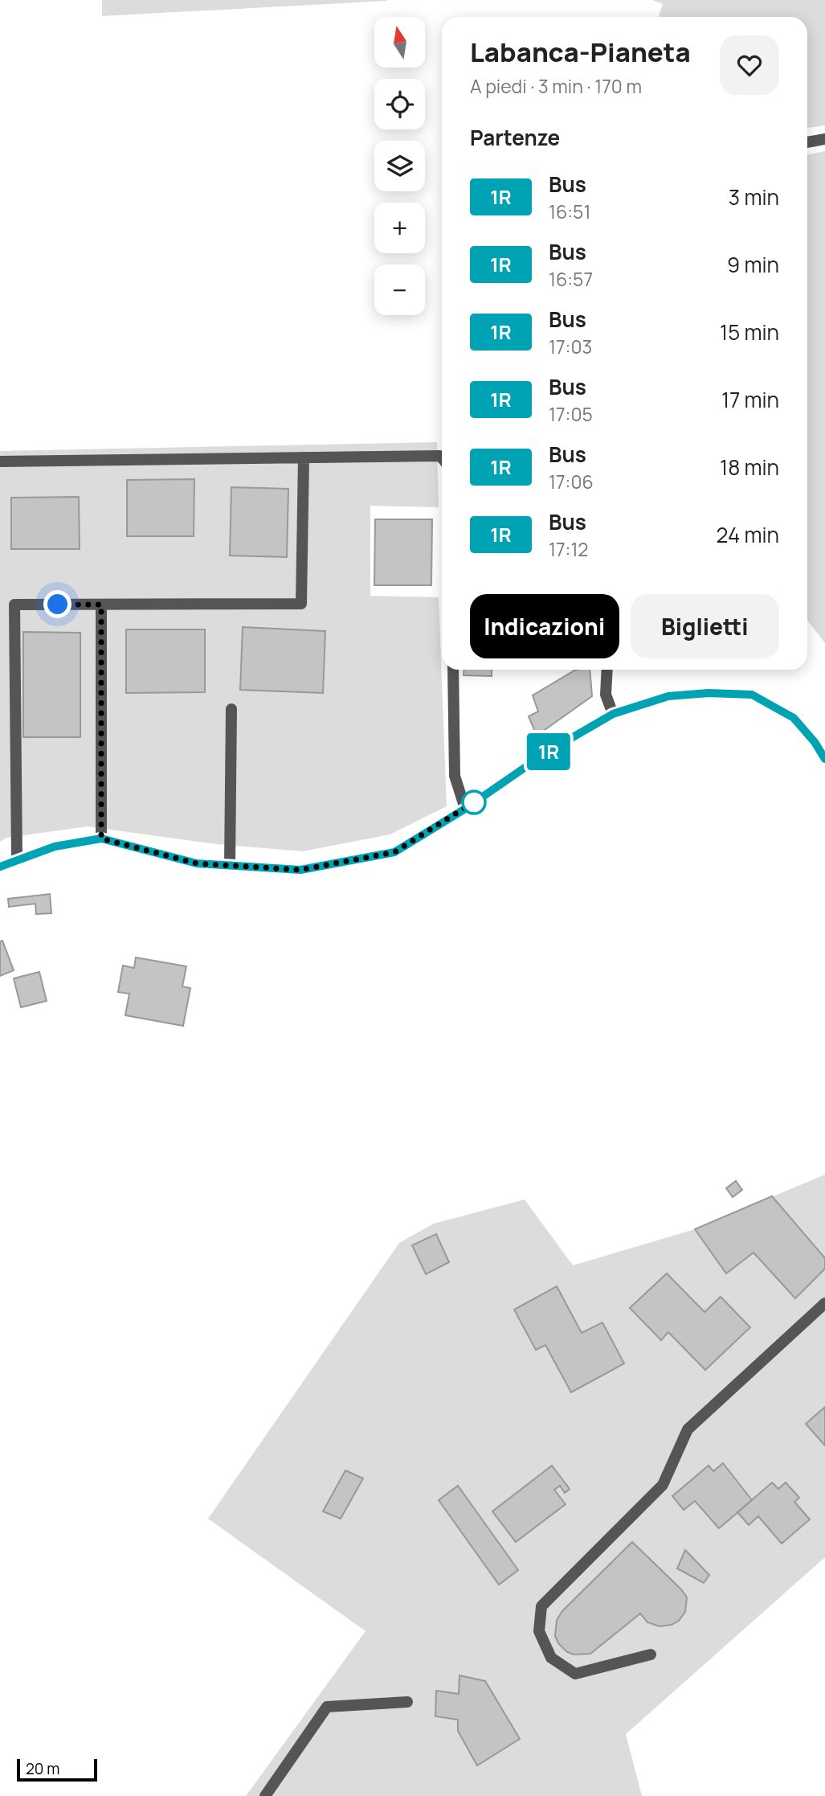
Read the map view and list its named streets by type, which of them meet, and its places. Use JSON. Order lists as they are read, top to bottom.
{
  "lines": ["bus line 1R"],
  "scale_bar": "20 m",
  "north": "top",
  "page": {
    "on_map": "1R",
    "map_buttons": ["+", "−"],
    "heading": [
      ["Labanca-Pianeta", "A piedi · 3 min · 170 m"],
      "Partenze"
    ],
    "list": [
      {
        "mark": "1R",
        "name": "Bus",
        "note": "16:51",
        "value": "3 min"
      },
      {
        "mark": "1R",
        "name": "Bus",
        "note": "16:57",
        "value": "9 min"
      },
      {
        "mark": "1R",
        "name": "Bus",
        "note": "17:03",
        "value": "15 min"
      },
      {
        "mark": "1R",
        "name": "Bus",
        "note": "17:05",
        "value": "17 min"
      },
      {
        "mark": "1R",
        "name": "Bus",
        "note": "17:06",
        "value": "18 min"
      },
      {
        "mark": "1R",
        "name": "Bus",
        "note": "17:12",
        "value": "24 min"
      }
    ],
    "buttons": ["Indicazioni", "Biglietti"],
    "scale": "20 m"
  }
}
